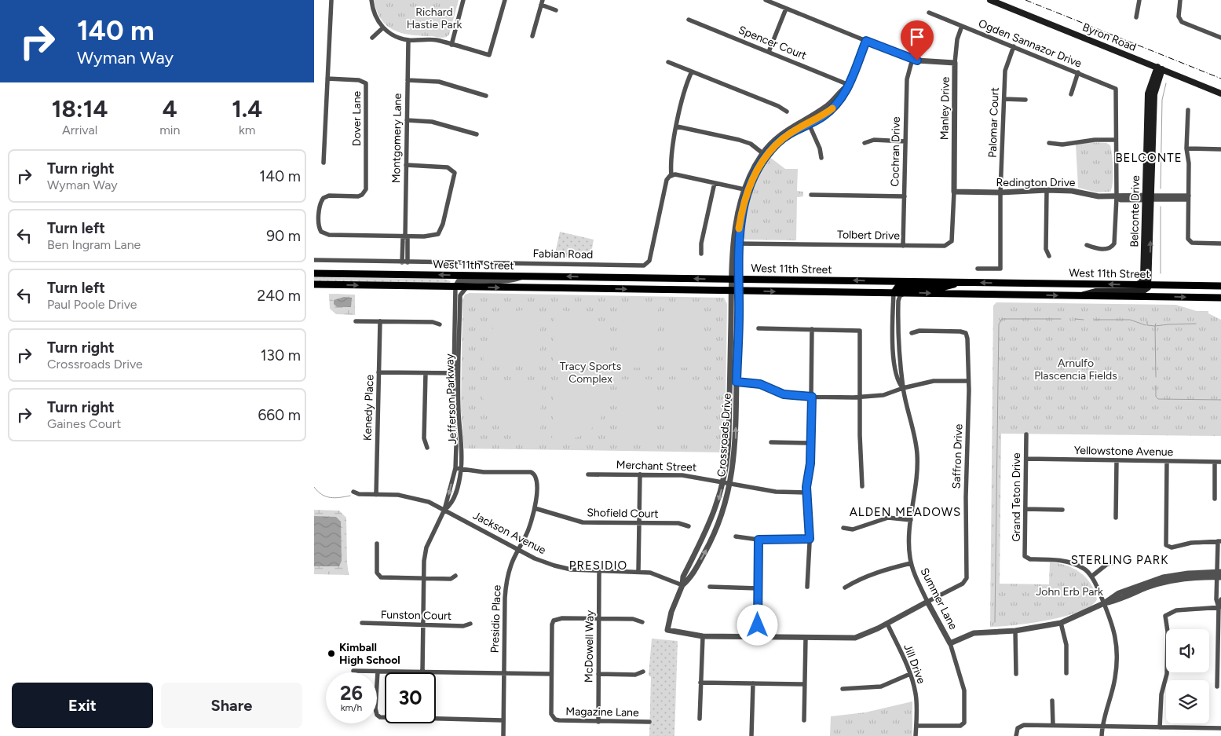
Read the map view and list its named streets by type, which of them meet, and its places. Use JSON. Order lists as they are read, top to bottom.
{
  "streets": {
    "main road": ["Byron Road", "Belconte Drive", "West 11th Street"],
    "street": [
      "Spencer Court",
      "Ogden Sannazor Drive",
      "Manley Drive",
      "Dover Lane",
      "Palomar Court",
      "Montgomery Lane",
      "Cochran Drive",
      "Redington Drive",
      "Tolbert Drive",
      "Fabian Road",
      "Jefferson Parkway",
      "Kenedy Place",
      "Crossroads Drive",
      "Yellowstone Avenue",
      "Saffron Drive",
      "Merchant Street",
      "Grand Teton Drive",
      "Shofield Court",
      "Jackson Avenue",
      "Summer Lane",
      "Funston Court",
      "Presidio Place",
      "McDowell Way",
      "Jill Drive",
      "Magazine Lane"
    ]
  },
  "crossings": [
    ["Byron Road", "Belconte Drive"],
    ["Spencer Court", "Crossroads Drive"],
    ["Ogden Sannazor Drive", "Manley Drive"],
    ["Ogden Sannazor Drive", "Palomar Court"],
    ["Manley Drive", "Redington Drive"],
    ["Manley Drive", "Tolbert Drive"],
    ["Dover Lane", "Montgomery Lane"],
    ["Palomar Court", "Redington Drive"],
    ["Montgomery Lane", "Fabian Road"],
    ["Cochran Drive", "Tolbert Drive"],
    ["Redington Drive", "Belconte Drive"],
    ["Redington Drive", "Tolbert Drive"],
    ["Belconte Drive", "West 11th Street"],
    ["Tolbert Drive", "Crossroads Drive"],
    ["West 11th Street", "Jefferson Parkway"],
    ["West 11th Street", "Crossroads Drive"],
    ["West 11th Street", "Summer Lane"],
    ["Jefferson Parkway", "Jackson Avenue"],
    ["Jefferson Parkway", "Funston Court"],
    ["Jefferson Parkway", "Presidio Place"],
    ["Kenedy Place", "Jackson Avenue"],
    ["Crossroads Drive", "Merchant Street"],
    ["Crossroads Drive", "Jackson Avenue"],
    ["Yellowstone Avenue", "Grand Teton Drive"],
    ["Saffron Drive", "Summer Lane"],
    ["Shofield Court", "Presidio Place"],
    ["Jackson Avenue", "Presidio Place"],
    ["Jackson Avenue", "McDowell Way"],
    ["Summer Lane", "Jill Drive"],
    ["McDowell Way", "Magazine Lane"]
  ],
  "districts": [
    "BELCONTE",
    "ALDEN MEADOWS",
    "STERLING PARK",
    "PRESIDIO"
  ],
  "parks": [
    "Richard Hastie Park",
    "Arnulfo Plascencia Fields",
    "Tracy Sports Complex",
    "John Erb Park"
  ],
  "places": ["Kimball High School"],
  "page": {
    "turn": ["140 m", "Wyman Way"],
    "eta": [
      "18:14",
      "Arrival",
      "4",
      "min",
      "1.4",
      "km"
    ],
    "list": [
      {
        "name": "Turn right",
        "note": "Wyman Way",
        "value": "140 m"
      },
      {
        "name": "Turn left",
        "note": "Ben Ingram Lane",
        "value": "90 m"
      },
      {
        "name": "Turn left",
        "note": "Paul Poole Drive",
        "value": "240 m"
      },
      {
        "name": "Turn right",
        "note": "Crossroads Drive",
        "value": "130 m"
      },
      {
        "name": "Turn right",
        "note": "Gaines Court",
        "value": "660 m"
      }
    ],
    "speed": "26 km/h",
    "limit": "30",
    "buttons": ["Exit", "Share"]
  }
}
